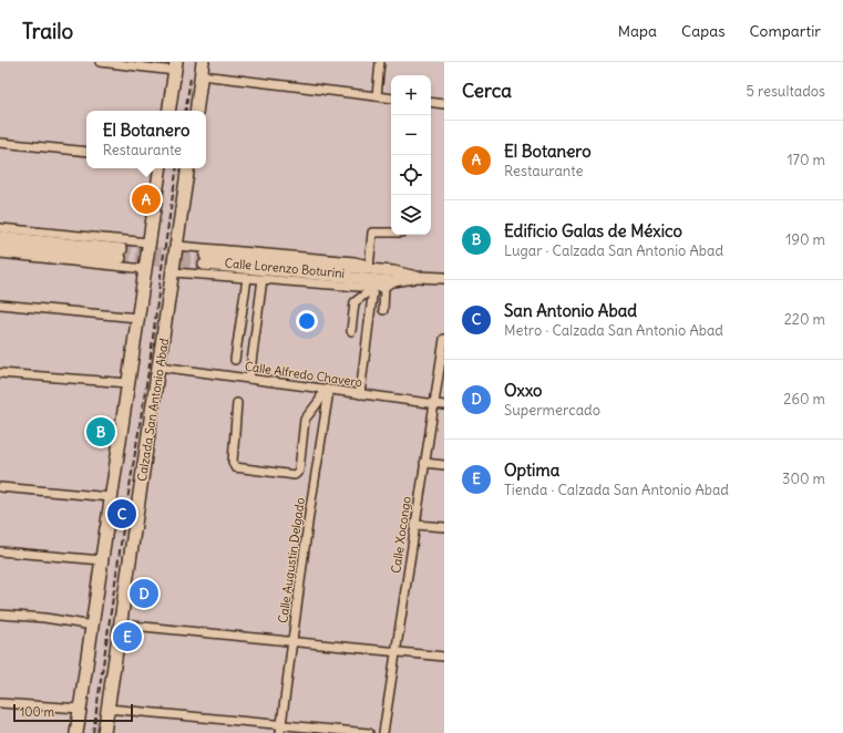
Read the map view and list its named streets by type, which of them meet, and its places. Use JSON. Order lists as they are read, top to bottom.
{
  "streets": {
    "highway": ["Calzada San Antonio Abad"],
    "main road": ["Calle Lorenzo Boturini"],
    "street": ["Calle Alfredo Chavero", "Calle Xocongo", "Calle Augustin Delgado"]
  },
  "crossings": [
    ["Calle Lorenzo Boturini", "Calzada San Antonio Abad"],
    ["Calle Alfredo Chavero", "Calzada San Antonio Abad"],
    ["Calle Alfredo Chavero", "Calle Xocongo"],
    ["Calle Alfredo Chavero", "Calle Augustin Delgado"]
  ],
  "scale_bar": "100 m",
  "page": {
    "header": "Trailo",
    "nav": ["Mapa", "Capas", "Compartir"],
    "heading": ["Cerca", "5 resultados"],
    "map_buttons": ["+", "−"],
    "popup": ["El Botanero", "Restaurante"],
    "list": [
      {
        "mark": "A",
        "name": "El Botanero",
        "note": "Restaurante",
        "value": "170 m"
      },
      {
        "mark": "B",
        "name": "Edificio Galas de México",
        "note": "Lugar · Calzada San Antonio Abad",
        "value": "190 m"
      },
      {
        "mark": "C",
        "name": "San Antonio Abad",
        "note": "Metro · Calzada San Antonio Abad",
        "value": "220 m"
      },
      {
        "mark": "D",
        "name": "Oxxo",
        "note": "Supermercado",
        "value": "260 m"
      },
      {
        "mark": "E",
        "name": "Optima",
        "note": "Tienda · Calzada San Antonio Abad",
        "value": "300 m"
      }
    ],
    "pins": [
      "A",
      "B",
      "C",
      "D",
      "E"
    ],
    "scale": "100 m"
  }
}
